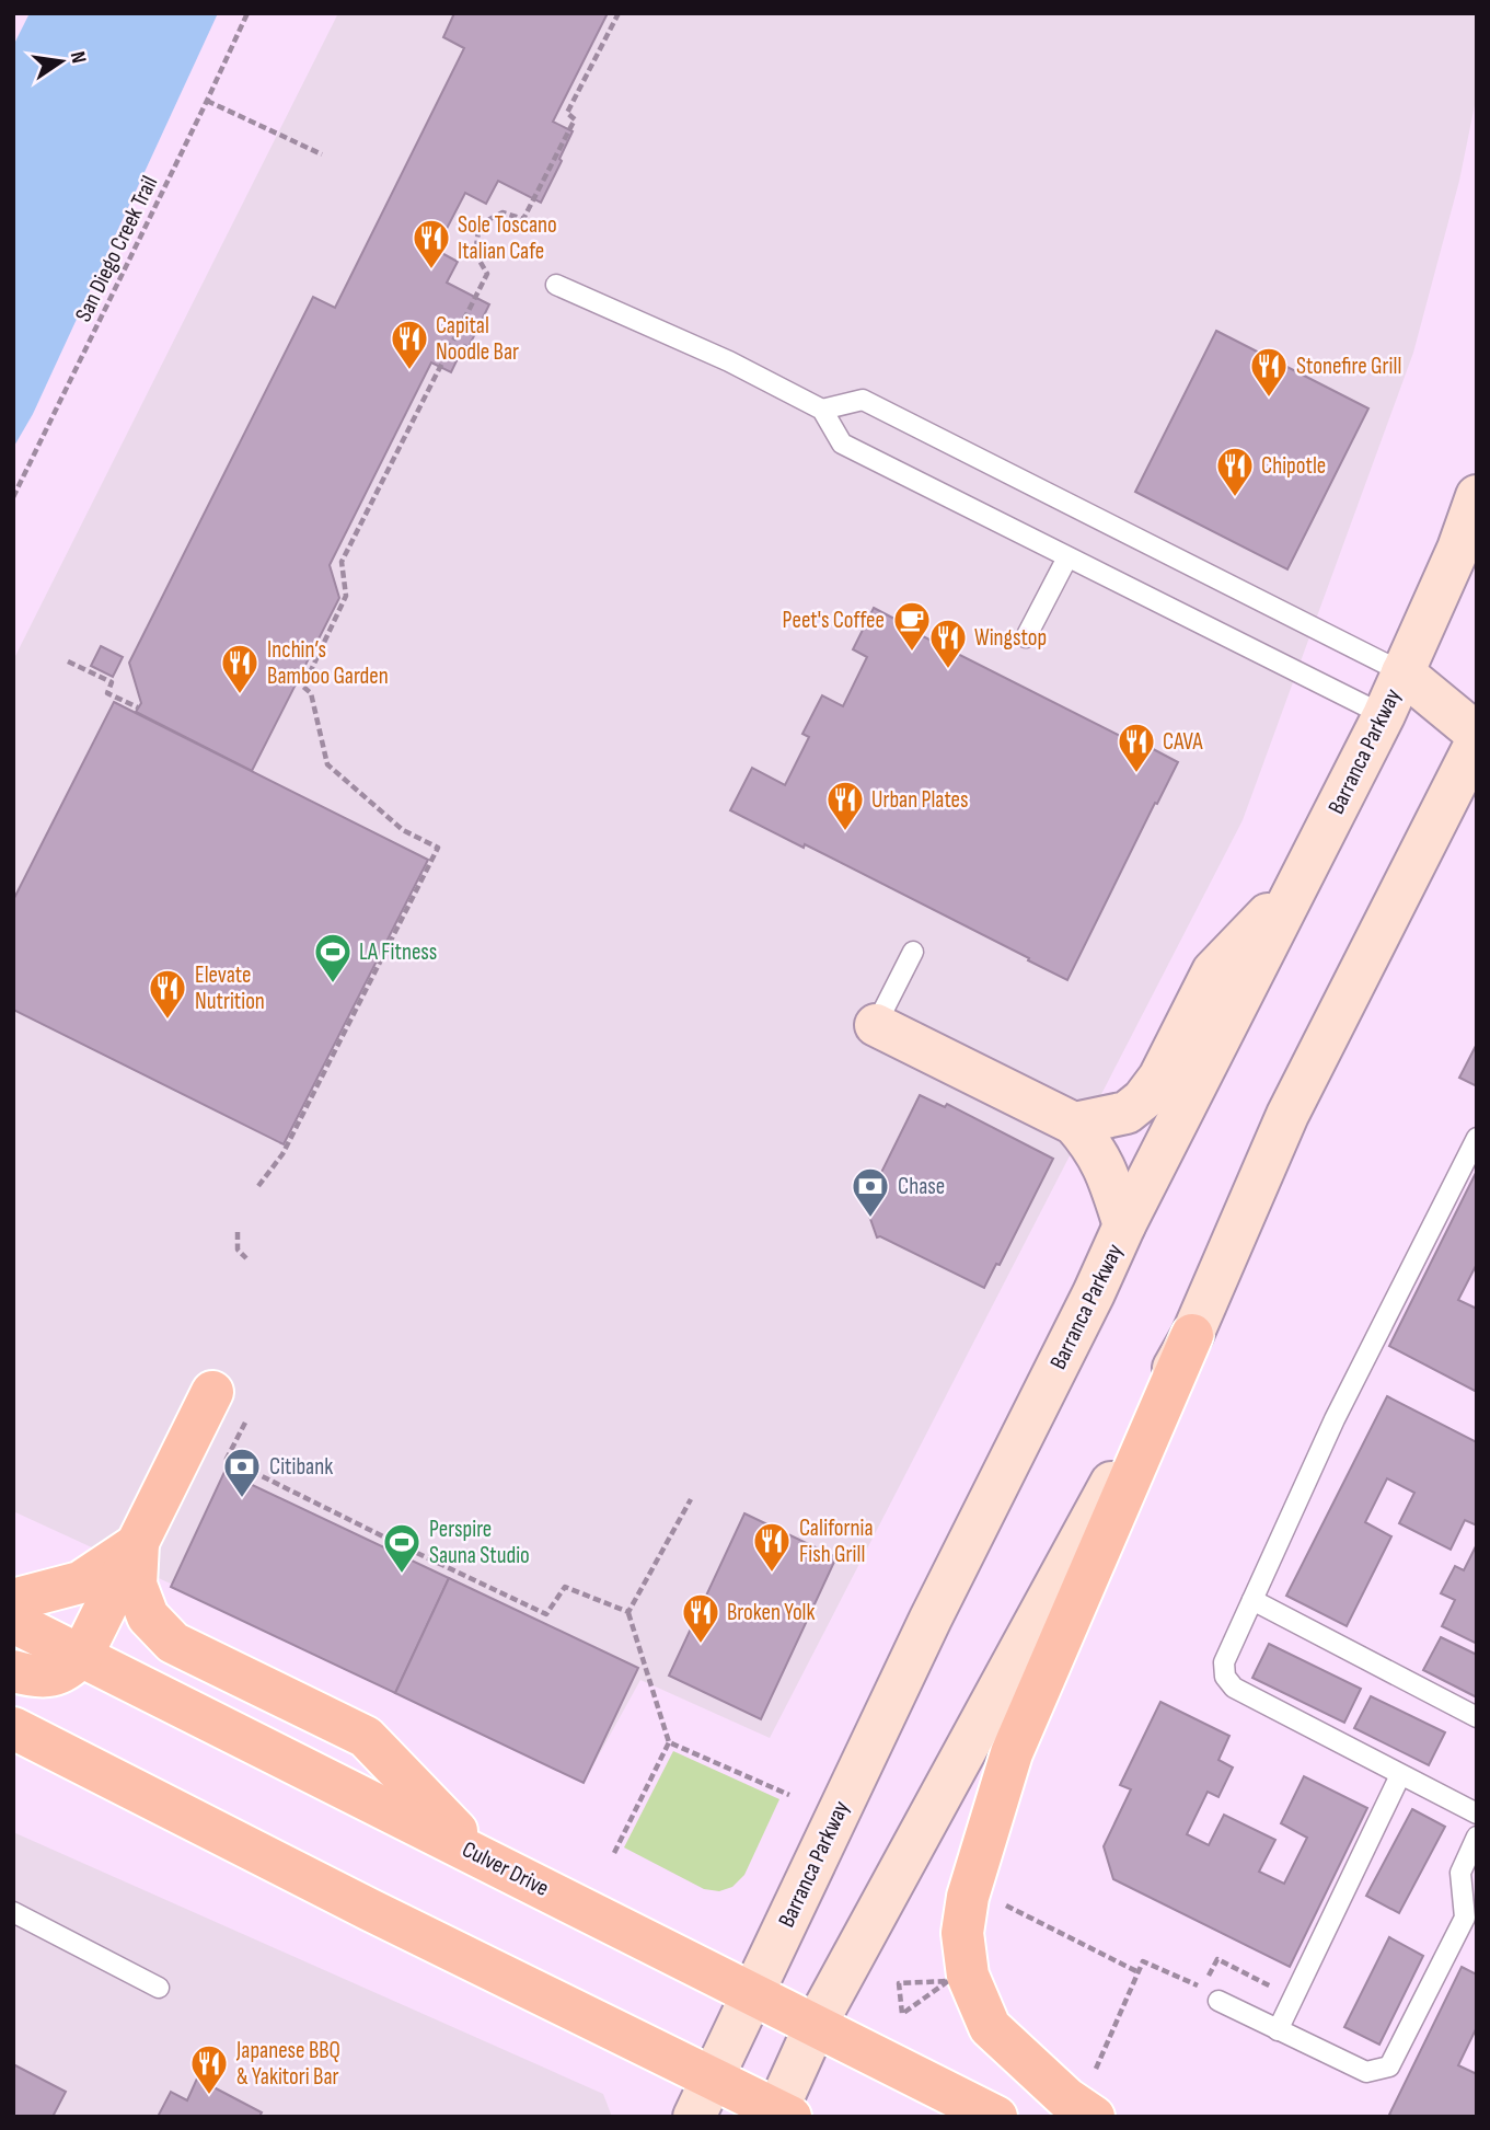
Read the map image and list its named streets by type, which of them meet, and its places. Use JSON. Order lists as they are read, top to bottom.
{
  "streets": {
    "main road": ["Barranca Parkway", "Culver Drive"],
    "path": ["San Diego Creek Trail"]
  },
  "crossings": [
    ["Barranca Parkway", "Culver Drive"]
  ],
  "places": {
    "restaurant": [
      "Sole Toscano Italian Cafe",
      "Capital Noodle Bar",
      "Stonefire Grill",
      "Chipotle",
      "Wingstop",
      "Inchin’s Bamboo Garden",
      "CAVA",
      "Urban Plates",
      "Elevate Nutrition",
      "California Fish Grill",
      "Broken Yolk",
      "Japanese BBQ & Yakitori Bar"
    ],
    "cafe": ["Peet's Coffee"],
    "sports": ["LA Fitness", "Perspire Sauna Studio"],
    "bank": ["Chase", "Citibank"]
  },
  "north": "right"
}
